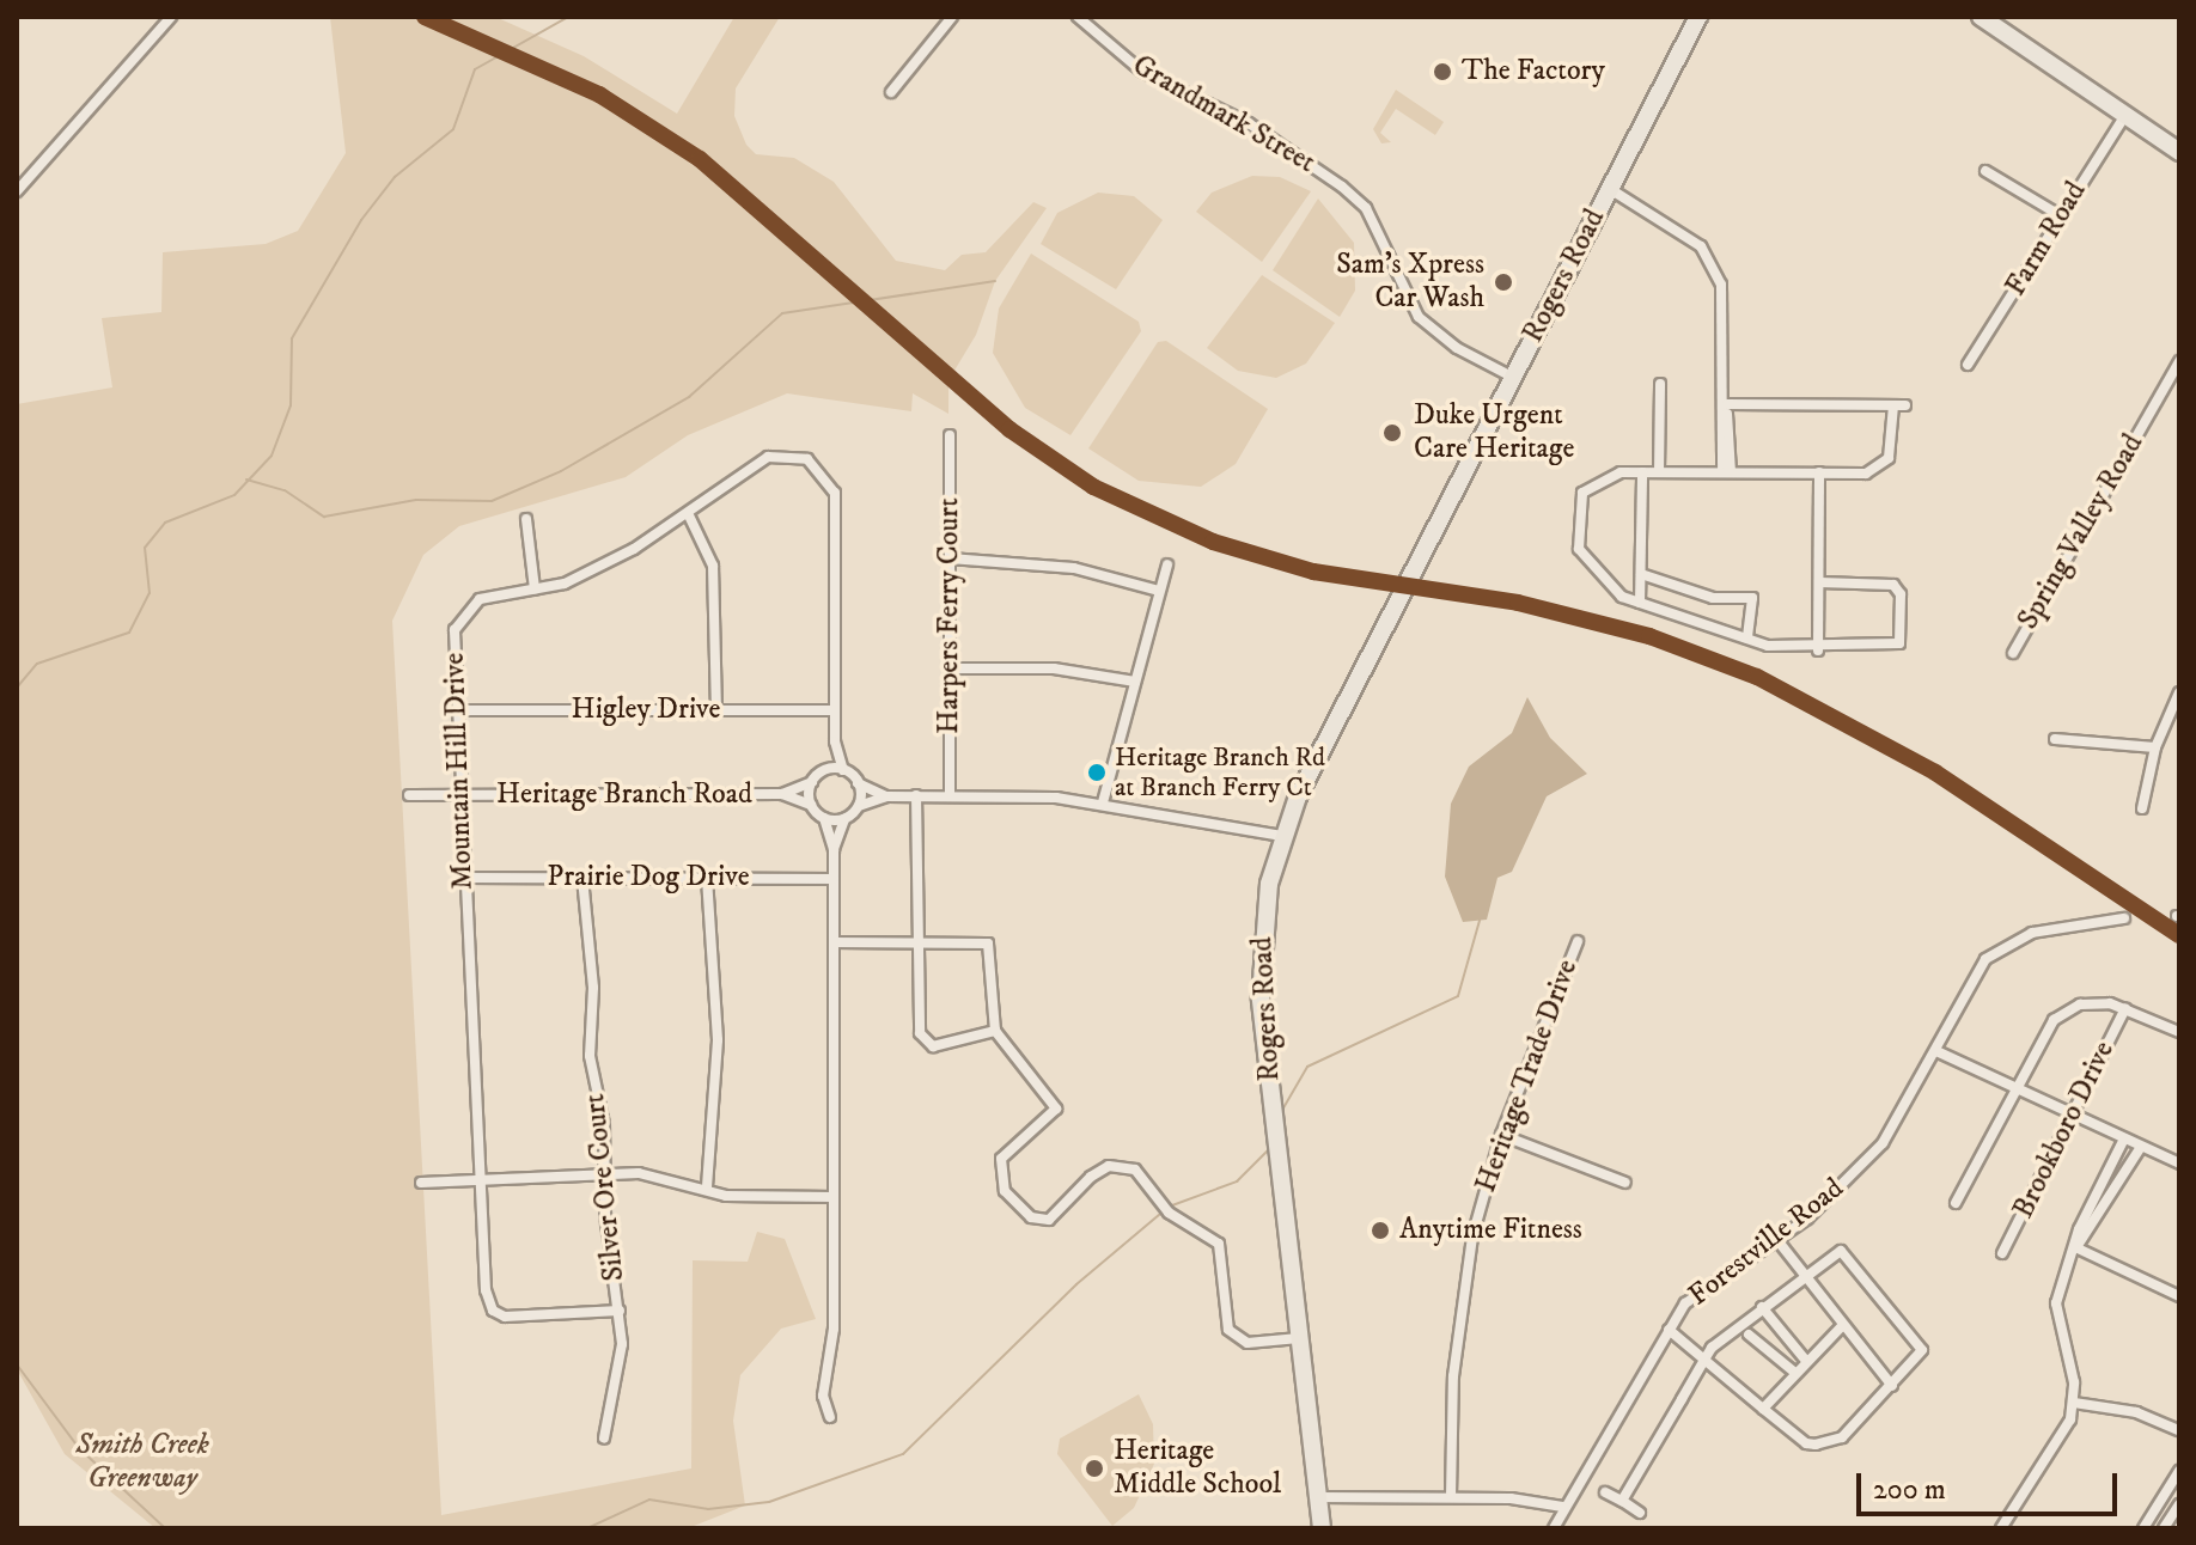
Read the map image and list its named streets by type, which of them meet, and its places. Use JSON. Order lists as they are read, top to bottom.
{
  "streets": {
    "main road": ["Rogers Road"],
    "street": [
      "Grandmark Street",
      "Farm Road",
      "Spring Valley Road",
      "Harpers Ferry Court",
      "Higley Drive",
      "Mountain Hill Drive",
      "Heritage Branch Road",
      "Prairie Dog Drive",
      "Heritage Trade Drive",
      "Brookboro Drive",
      "Silver Ore Court",
      "Forestville Road"
    ]
  },
  "crossings": [
    ["Grandmark Street", "Rogers Road"],
    ["Higley Drive", "Mountain Hill Drive"],
    ["Mountain Hill Drive", "Heritage Branch Road"],
    ["Mountain Hill Drive", "Prairie Dog Drive"],
    ["Mountain Hill Drive", "Silver Ore Court"],
    ["Prairie Dog Drive", "Silver Ore Court"]
  ],
  "parks": ["Smith Creek Greenway"],
  "places": [
    "The Factory",
    "Sam's Xpress Car Wash",
    "Duke Urgent Care Heritage",
    "Heritage Branch Rd at Branch Ferry Ct",
    "Anytime Fitness",
    "Heritage Middle School"
  ],
  "scale_bar": "200 m"
}
